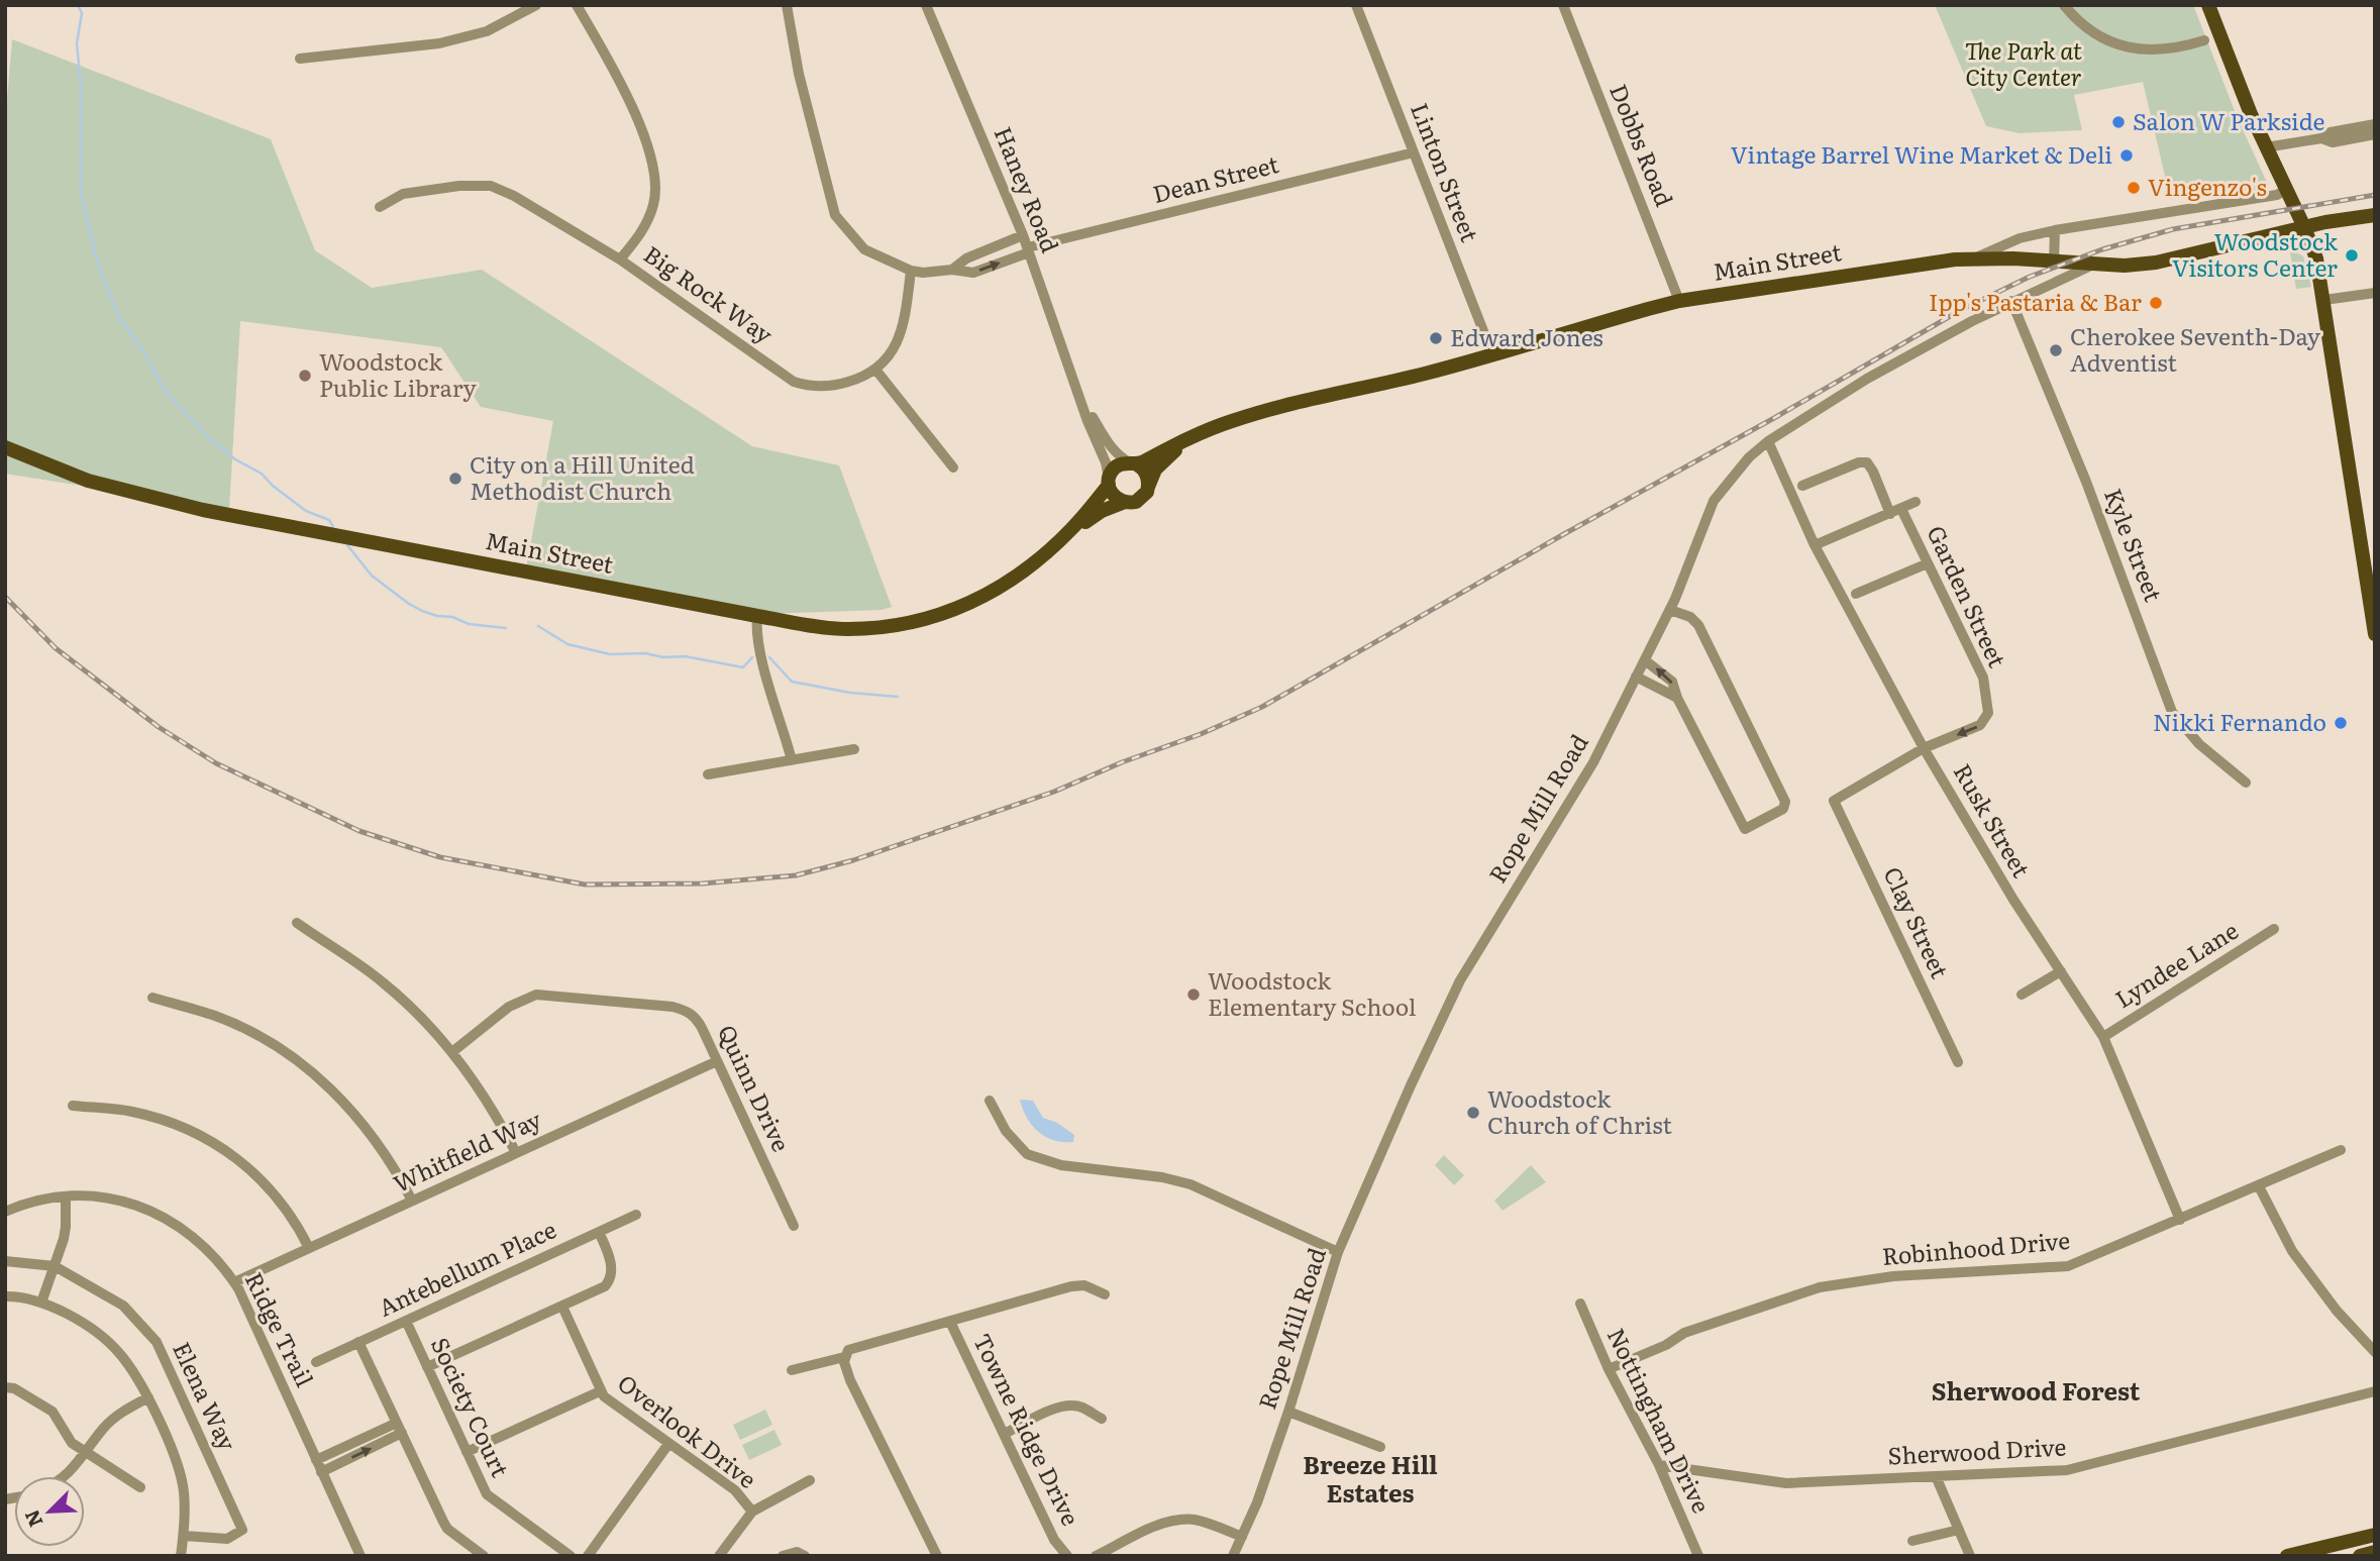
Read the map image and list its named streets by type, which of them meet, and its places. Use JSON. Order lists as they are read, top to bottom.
{
  "streets": {
    "main road": ["Main Street"],
    "street": [
      "Dobbs Road",
      "Linton Street",
      "Dean Street",
      "Haney Road",
      "Big Rock Way",
      "Kyle Street",
      "Garden Street",
      "Rope Mill Road",
      "Rusk Street",
      "Clay Street",
      "Lyndee Lane",
      "Quinn Drive",
      "Whitfield Way",
      "Robinhood Drive",
      "Antebellum Place",
      "Ridge Trail",
      "Elena Way",
      "Society Court",
      "Nottingham Drive",
      "Towne Ridge Drive",
      "Overlook Drive",
      "Sherwood Drive"
    ]
  },
  "crossings": [
    ["Dobbs Road", "Main Street"],
    ["Linton Street", "Dean Street"],
    ["Linton Street", "Main Street"],
    ["Dean Street", "Haney Road"],
    ["Haney Road", "Main Street"],
    ["Main Street", "Rope Mill Road"],
    ["Kyle Street", "Rope Mill Road"],
    ["Garden Street", "Rusk Street"],
    ["Garden Street", "Clay Street"],
    ["Rope Mill Road", "Rusk Street"],
    ["Rusk Street", "Lyndee Lane"],
    ["Rusk Street", "Robinhood Drive"],
    ["Quinn Drive", "Whitfield Way"],
    ["Whitfield Way", "Ridge Trail"],
    ["Robinhood Drive", "Nottingham Drive"],
    ["Antebellum Place", "Society Court"],
    ["Nottingham Drive", "Sherwood Drive"]
  ],
  "districts": ["Sherwood Forest", "Breeze Hill Estates"],
  "parks": ["The Park at City Center"],
  "places": [
    "Salon W Parkside",
    "Vintage Barrel Wine Market & Deli",
    "Vingenzo's",
    "Woodstock Visitors Center",
    "Ipp's Pastaria & Bar",
    "Edward Jones",
    "Cherokee Seventh-Day Adventist",
    "Woodstock Public Library",
    "City on a Hill United Methodist Church",
    "Nikki Fernando",
    "Woodstock Elementary School",
    "Woodstock Church of Christ"
  ],
  "north": "bottom left"
}
